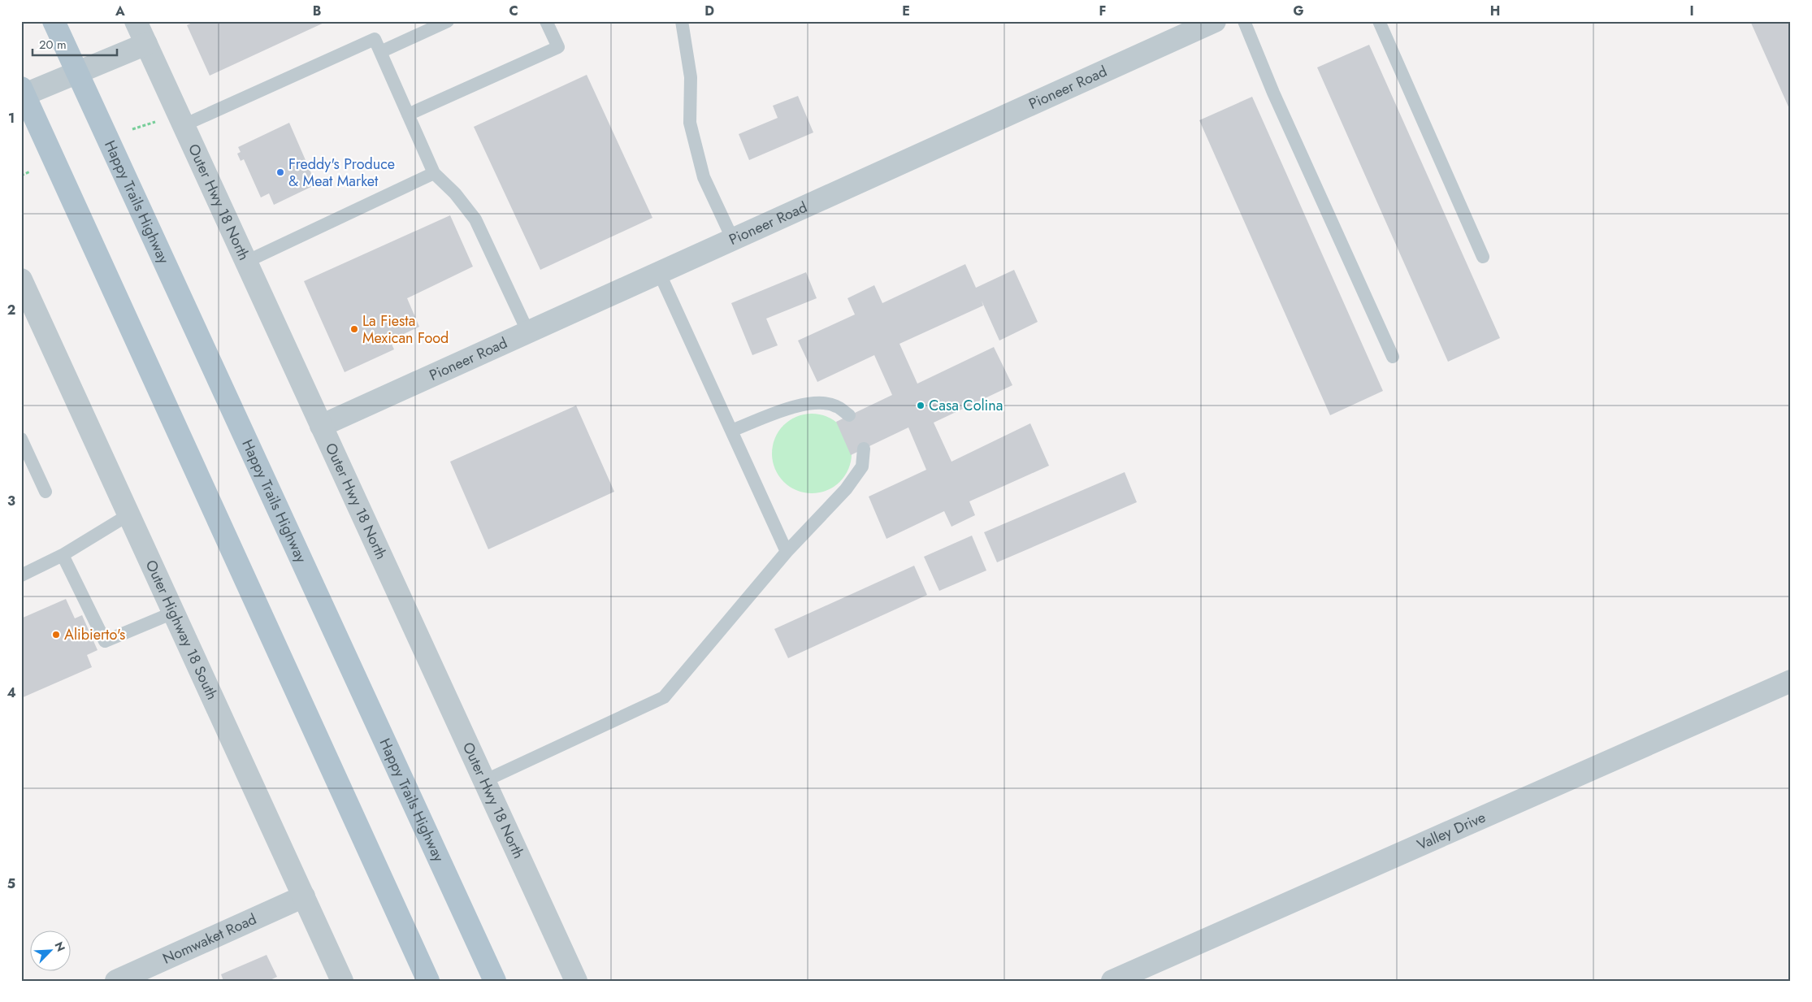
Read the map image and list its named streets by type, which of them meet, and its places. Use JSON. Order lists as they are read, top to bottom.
{
  "streets": {
    "main road": ["Happy Trails Highway"],
    "street": [
      "Pioneer Road",
      "Outer Hwy 18 North",
      "Outer Highway 18 South",
      "Valley Drive",
      "Nomwaket Road"
    ]
  },
  "crossings": [
    ["Pioneer Road", "Outer Hwy 18 North"],
    ["Outer Highway 18 South", "Nomwaket Road"]
  ],
  "places": [
    "Freddy's Produce & Meat Market",
    "La Fiesta Mexican Food",
    "Casa Colina",
    "Alibierto's"
  ],
  "scale_bar": "20 m",
  "north": "top right",
  "grid": {
    "columns": [
      "A",
      "B",
      "C",
      "D",
      "E",
      "F",
      "G",
      "H",
      "I"
    ],
    "rows": [
      "1",
      "2",
      "3",
      "4",
      "5"
    ]
  }
}
